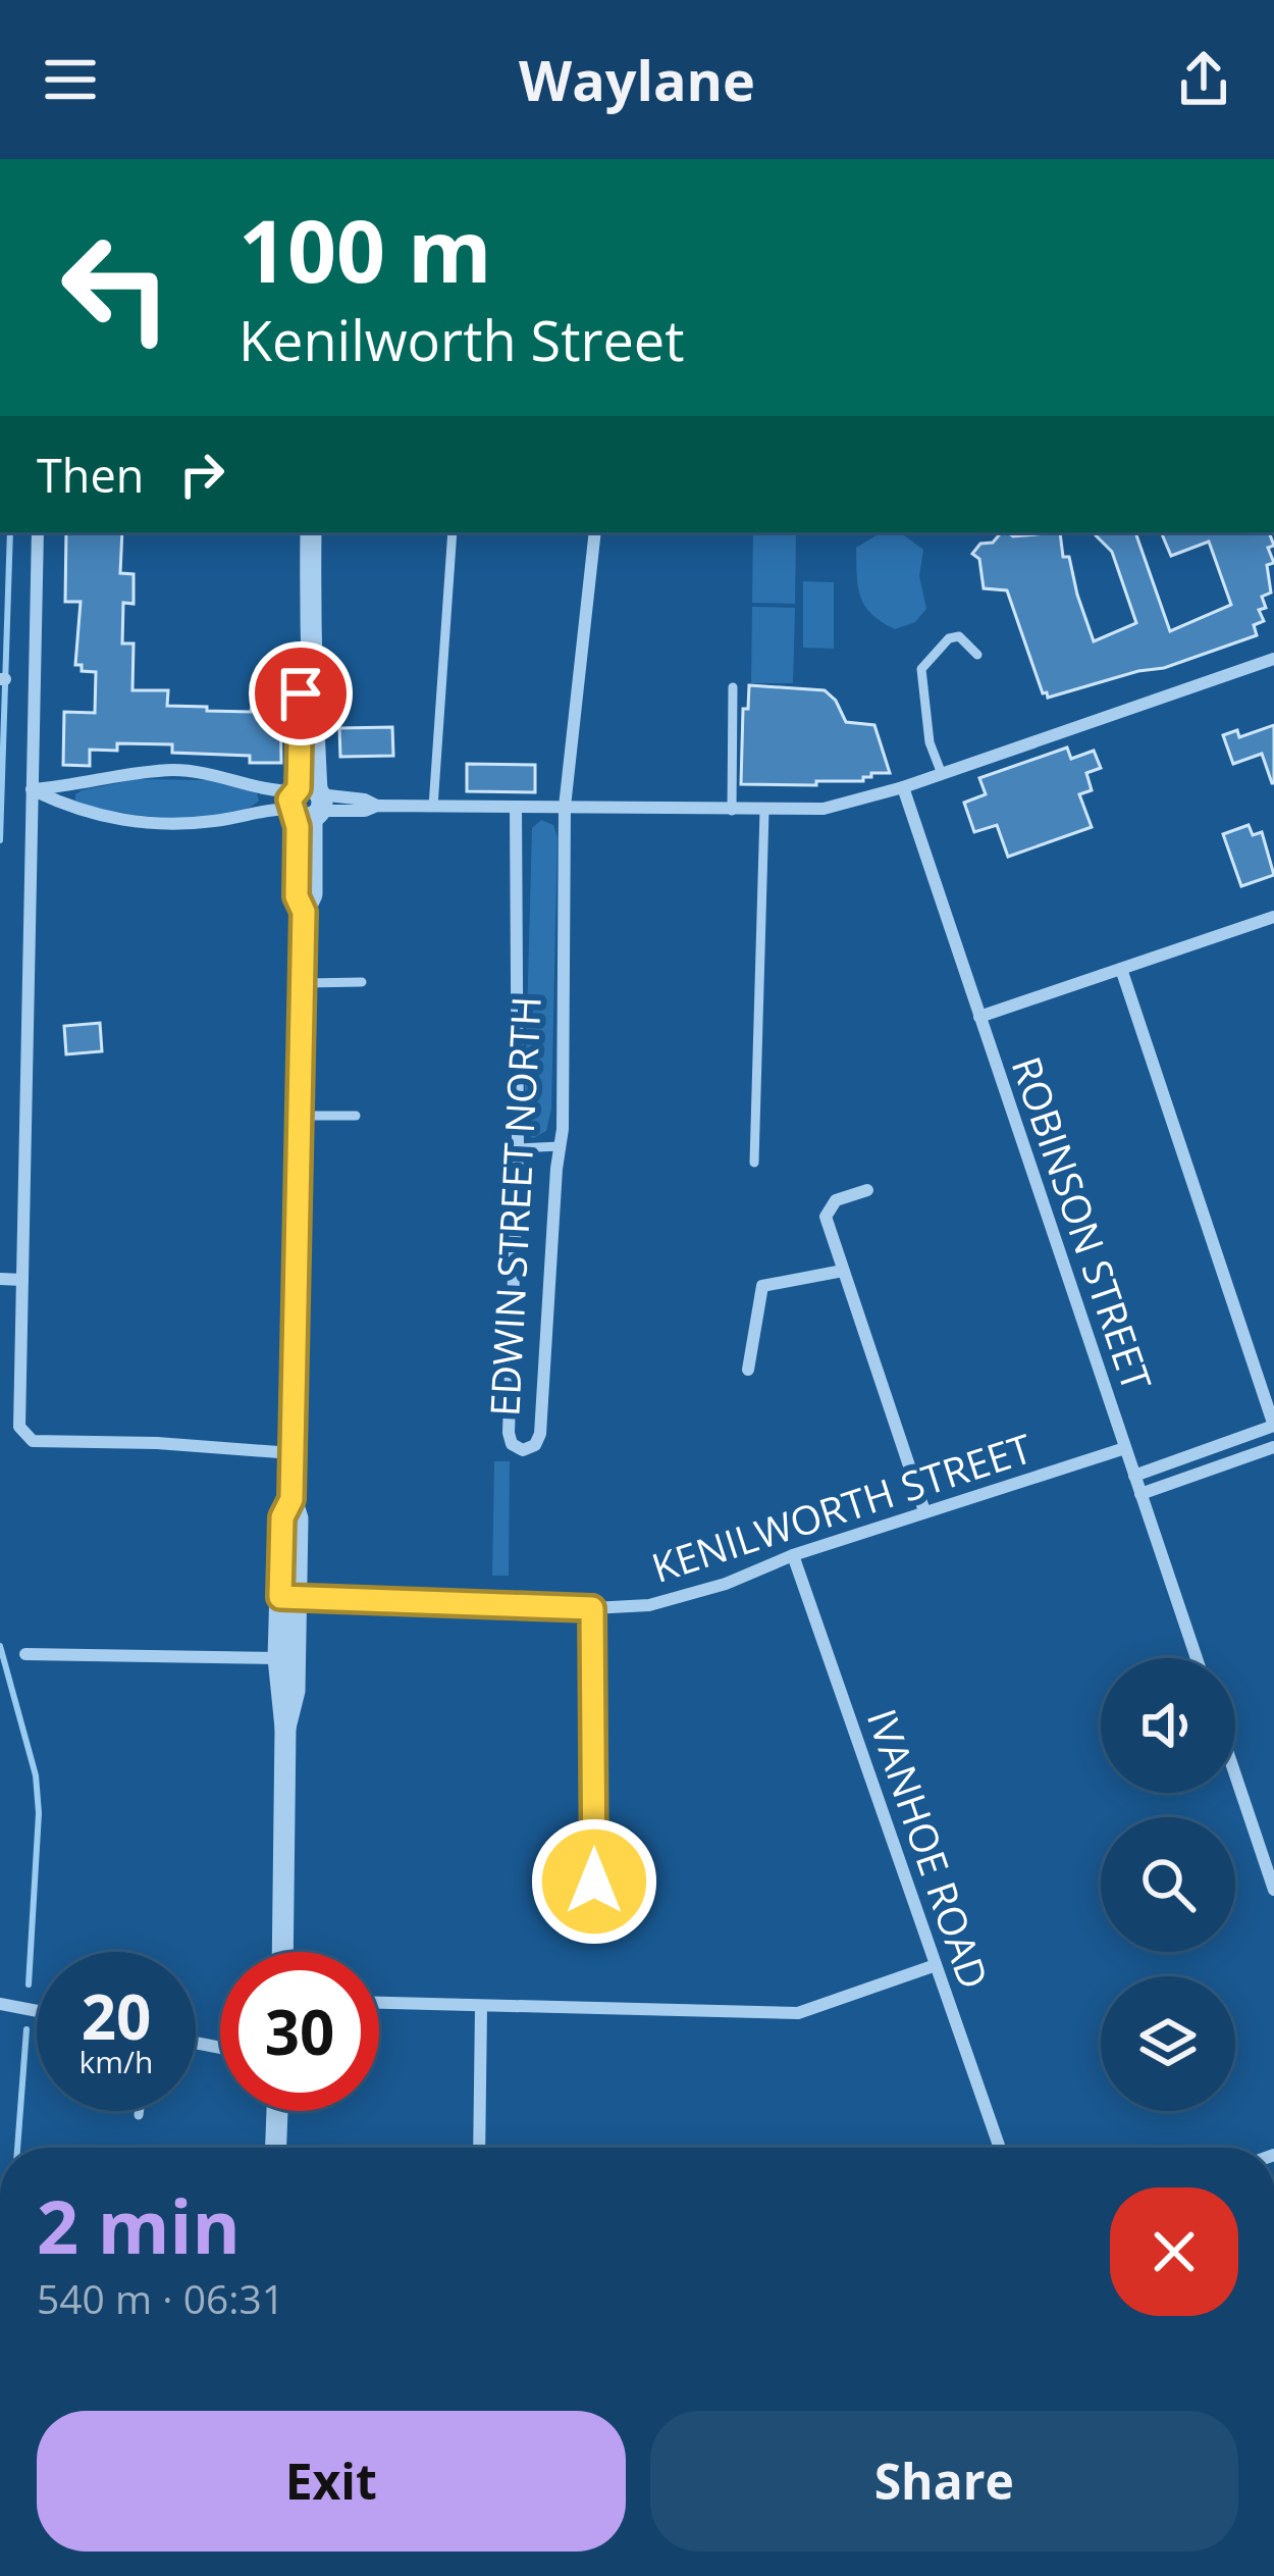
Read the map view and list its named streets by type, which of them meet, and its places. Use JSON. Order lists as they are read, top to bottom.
{
  "streets": {
    "street": [
      "EDWIN STREET NORTH",
      "ROBINSON STREET",
      "KENILWORTH STREET",
      "IVANHOE ROAD"
    ]
  },
  "crossings": [
    ["ROBINSON STREET", "KENILWORTH STREET"],
    ["KENILWORTH STREET", "IVANHOE ROAD"]
  ],
  "page": {
    "header": "Waylane",
    "turn": ["100 m", "Kenilworth Street"],
    "then": "Then",
    "speed": "20 km/h",
    "limit": "30",
    "heading": ["2 min", "540 m · 06:31"],
    "buttons": ["Exit", "Share"]
  }
}
